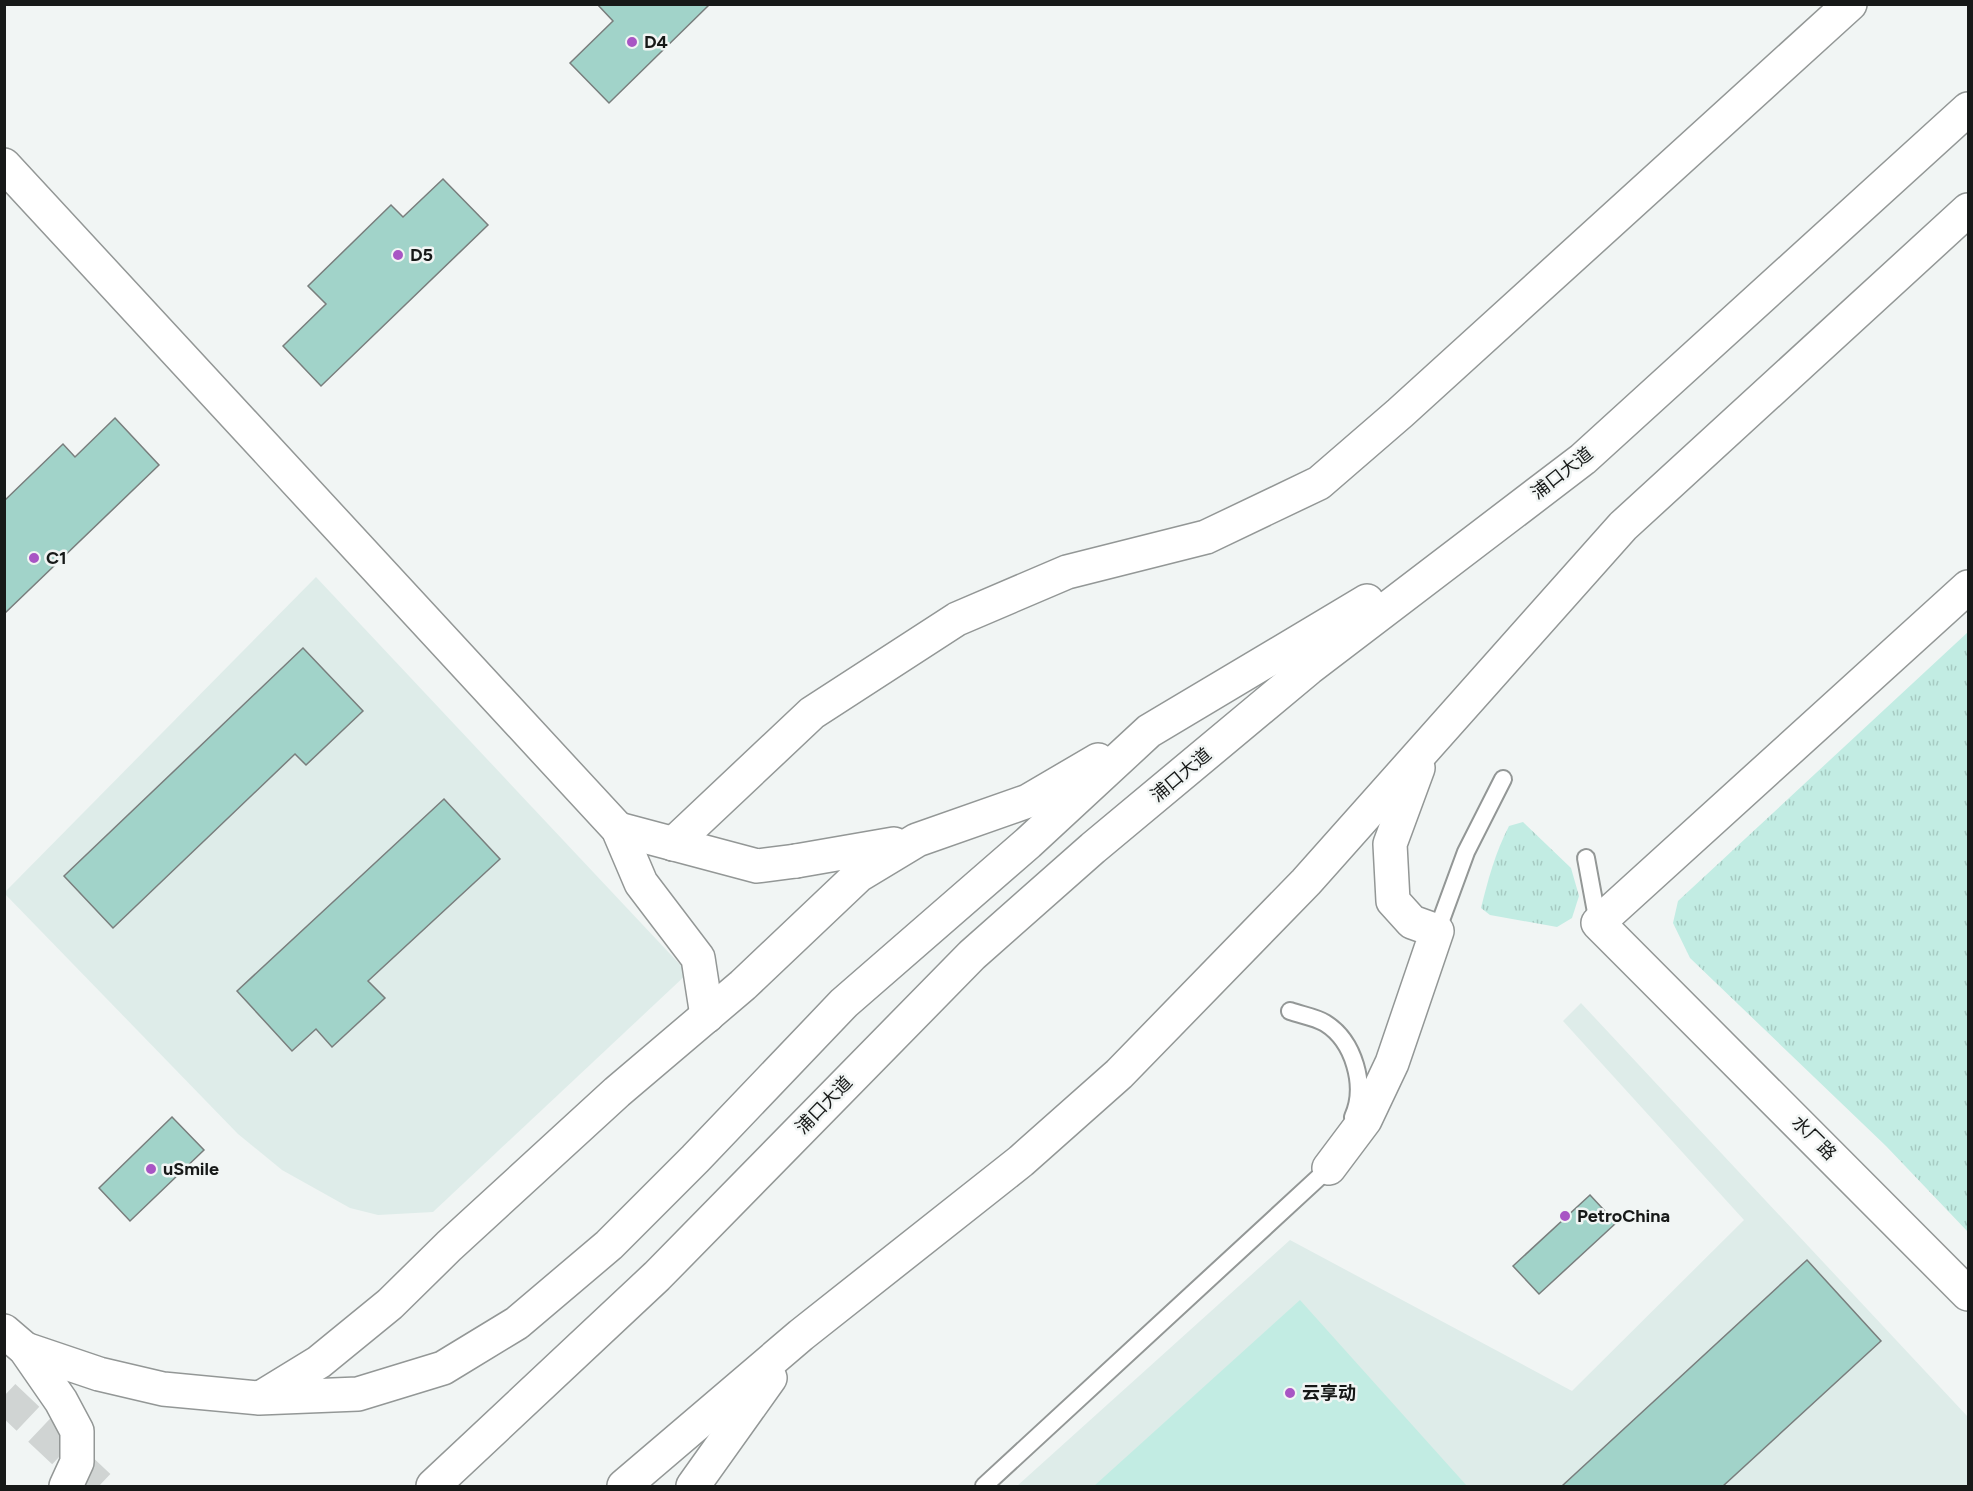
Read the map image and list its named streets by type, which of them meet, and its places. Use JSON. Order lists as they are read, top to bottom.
{
  "streets": {
    "main road": ["浦口大道", "水厂路"]
  },
  "places": [
    "D4",
    "D5",
    "C1",
    "uSmile",
    "PetroChina",
    "云享动"
  ]
}
